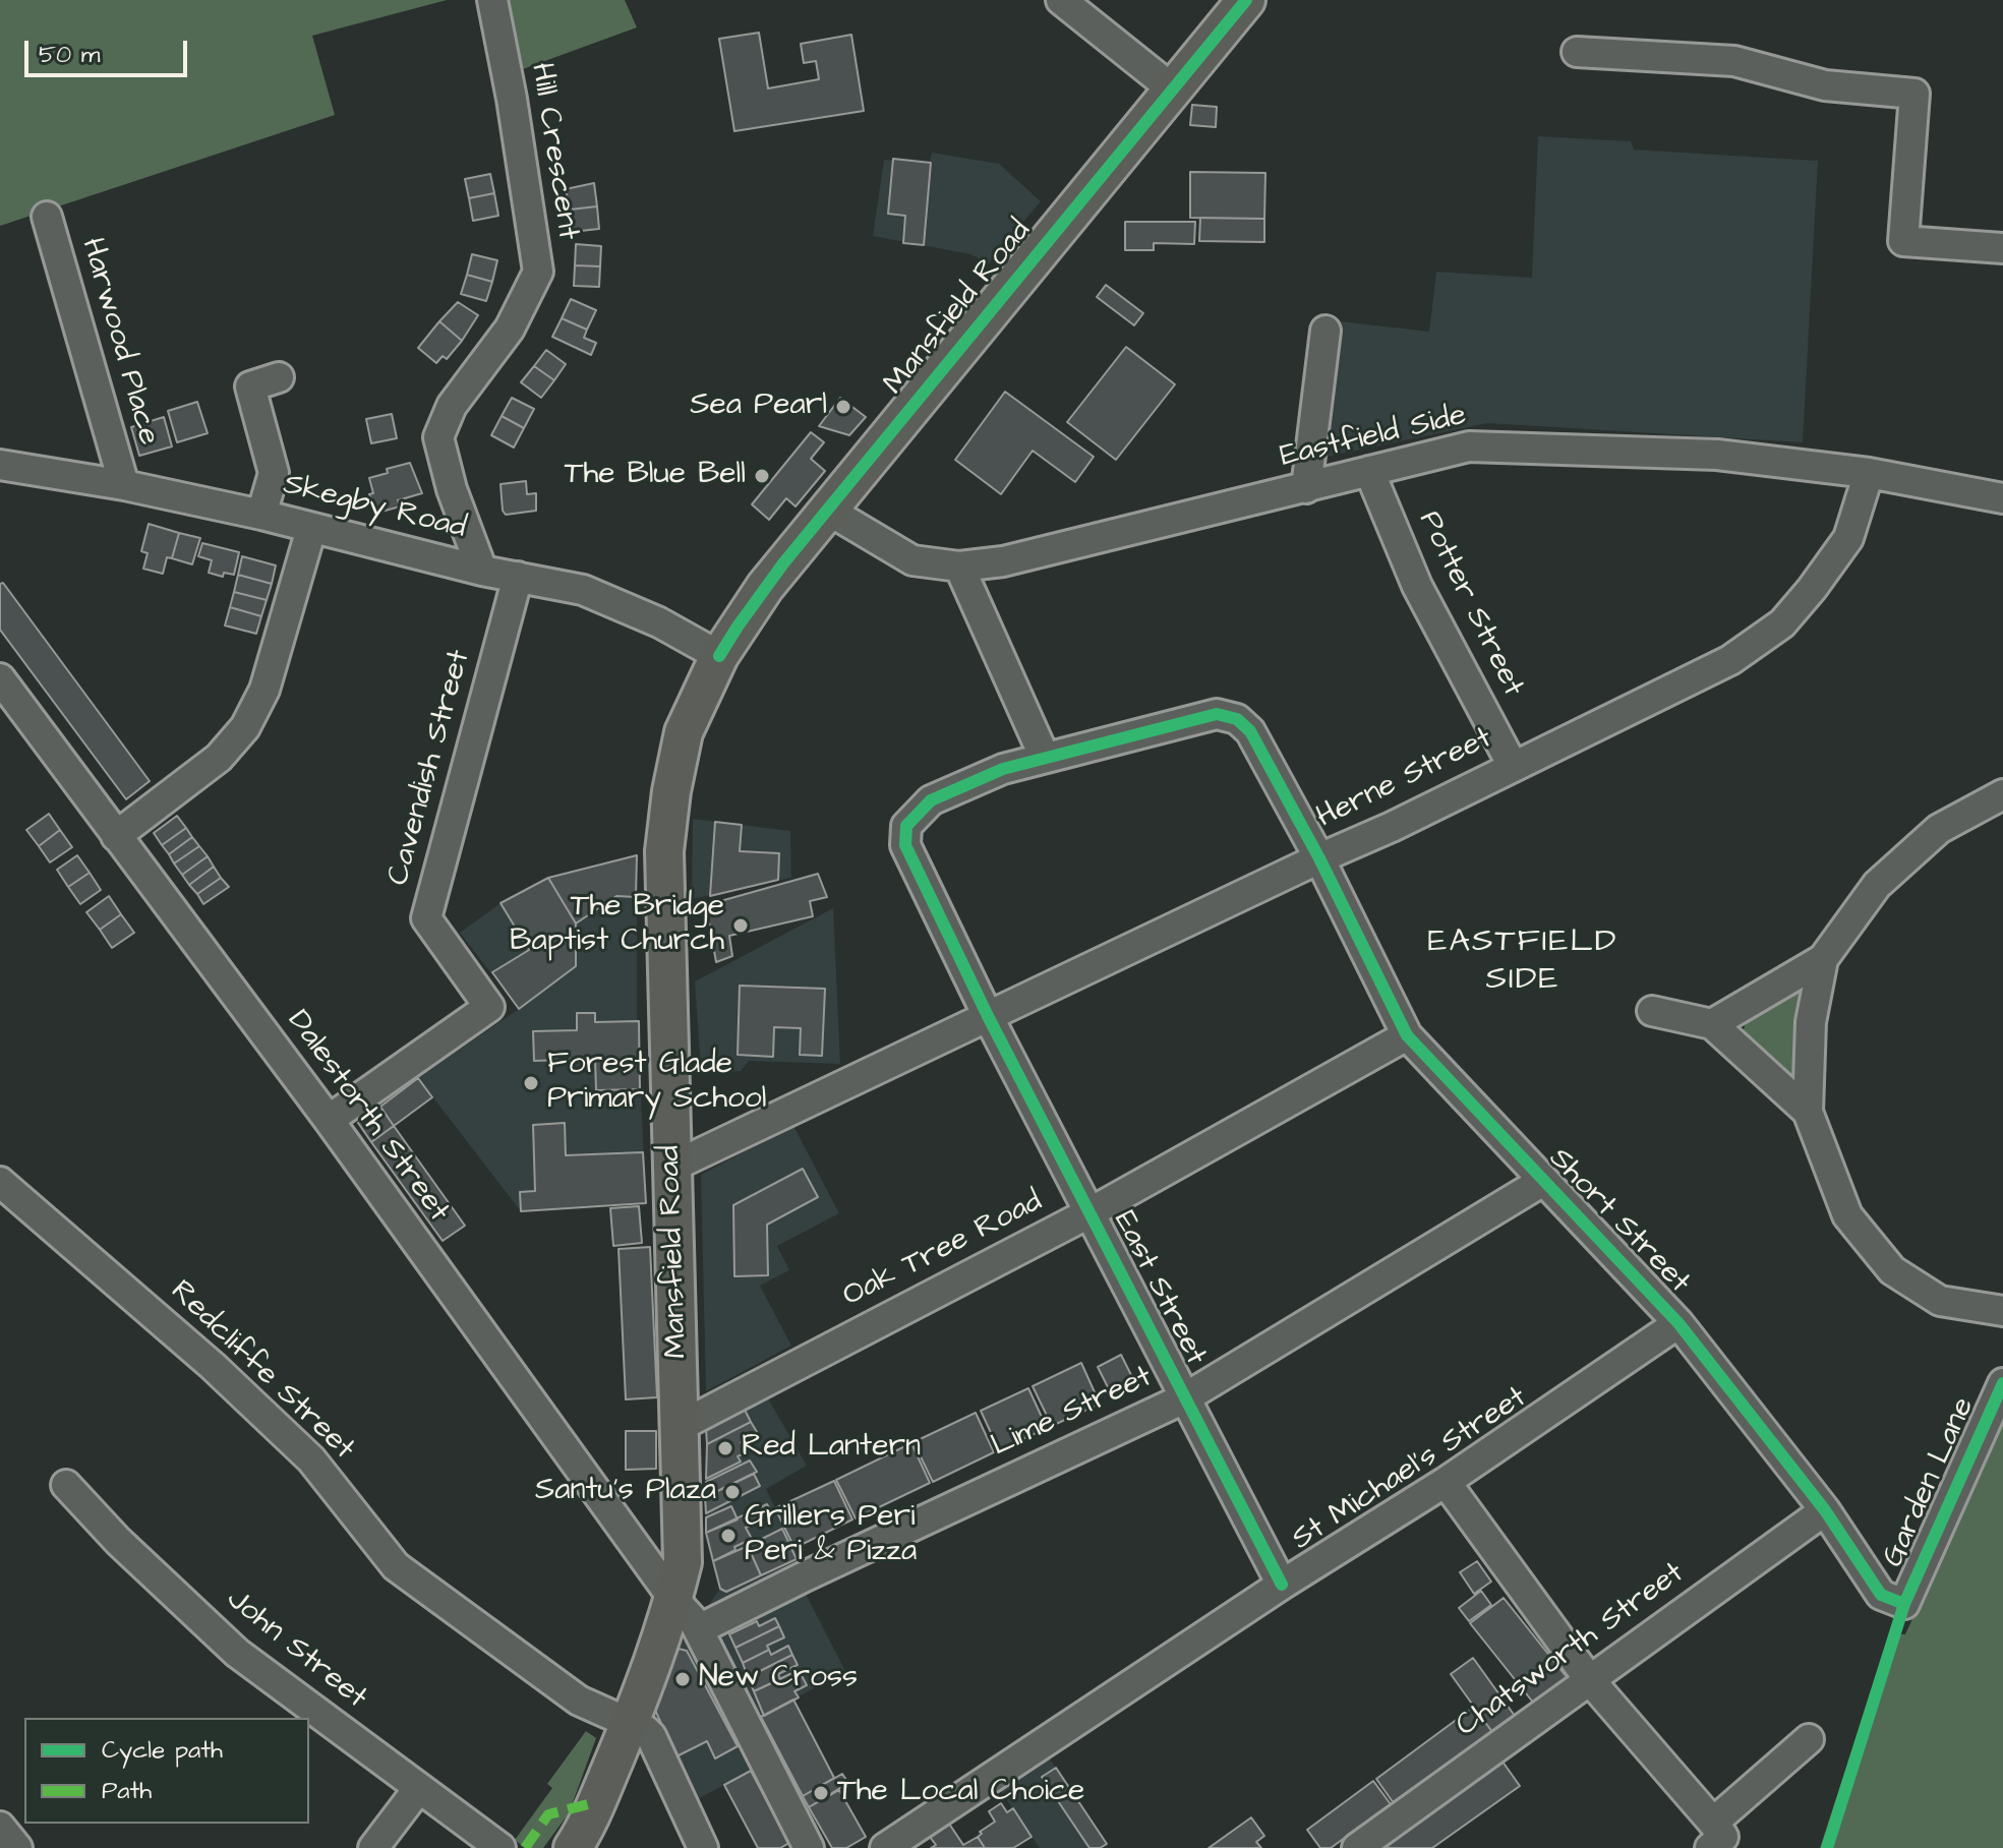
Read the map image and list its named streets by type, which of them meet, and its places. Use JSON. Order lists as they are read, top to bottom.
{
  "streets": {
    "main road": ["Mansfield Road"],
    "street": [
      "Hill Crescent",
      "Harwood Place",
      "Eastfield Side",
      "Skegby Road",
      "Potter Street",
      "Cavendish Street",
      "Herne Street",
      "Dalestorth Street",
      "Short Street",
      "Oak Tree Road",
      "East Street",
      "Redcliffe Street",
      "Lime Street",
      "St Michael's Street",
      "Garden Lane",
      "John Street",
      "Chatsworth Street"
    ]
  },
  "crossings": [
    ["Hill Crescent", "Skegby Road"],
    ["Mansfield Road", "Eastfield Side"],
    ["Mansfield Road", "Skegby Road"],
    ["Mansfield Road", "Herne Street"],
    ["Mansfield Road", "Dalestorth Street"],
    ["Mansfield Road", "Oak Tree Road"],
    ["Mansfield Road", "Redcliffe Street"],
    ["Harwood Place", "Skegby Road"],
    ["Eastfield Side", "Potter Street"],
    ["Eastfield Side", "Herne Street"],
    ["Skegby Road", "Cavendish Street"],
    ["Potter Street", "Herne Street"],
    ["Cavendish Street", "Dalestorth Street"],
    ["Herne Street", "Short Street"],
    ["Herne Street", "East Street"],
    ["Dalestorth Street", "Lime Street"],
    ["Short Street", "Oak Tree Road"],
    ["Short Street", "East Street"],
    ["Short Street", "Lime Street"],
    ["Short Street", "St Michael's Street"],
    ["Short Street", "Garden Lane"],
    ["Short Street", "Chatsworth Street"],
    ["Oak Tree Road", "East Street"],
    ["East Street", "Lime Street"],
    ["East Street", "St Michael's Street"]
  ],
  "districts": ["EASTFIELD SIDE"],
  "places": [
    "Sea Pearl",
    "The Blue Bell",
    "The Bridge Baptist Church",
    "Forest Glade Primary School",
    "Red Lantern",
    "Santu's Plaza",
    "Grillers Peri Peri & Pizza",
    "New Cross",
    "The Local Choice"
  ],
  "legend": ["Cycle path", "Path"],
  "scale_bar": "50 m"
}
